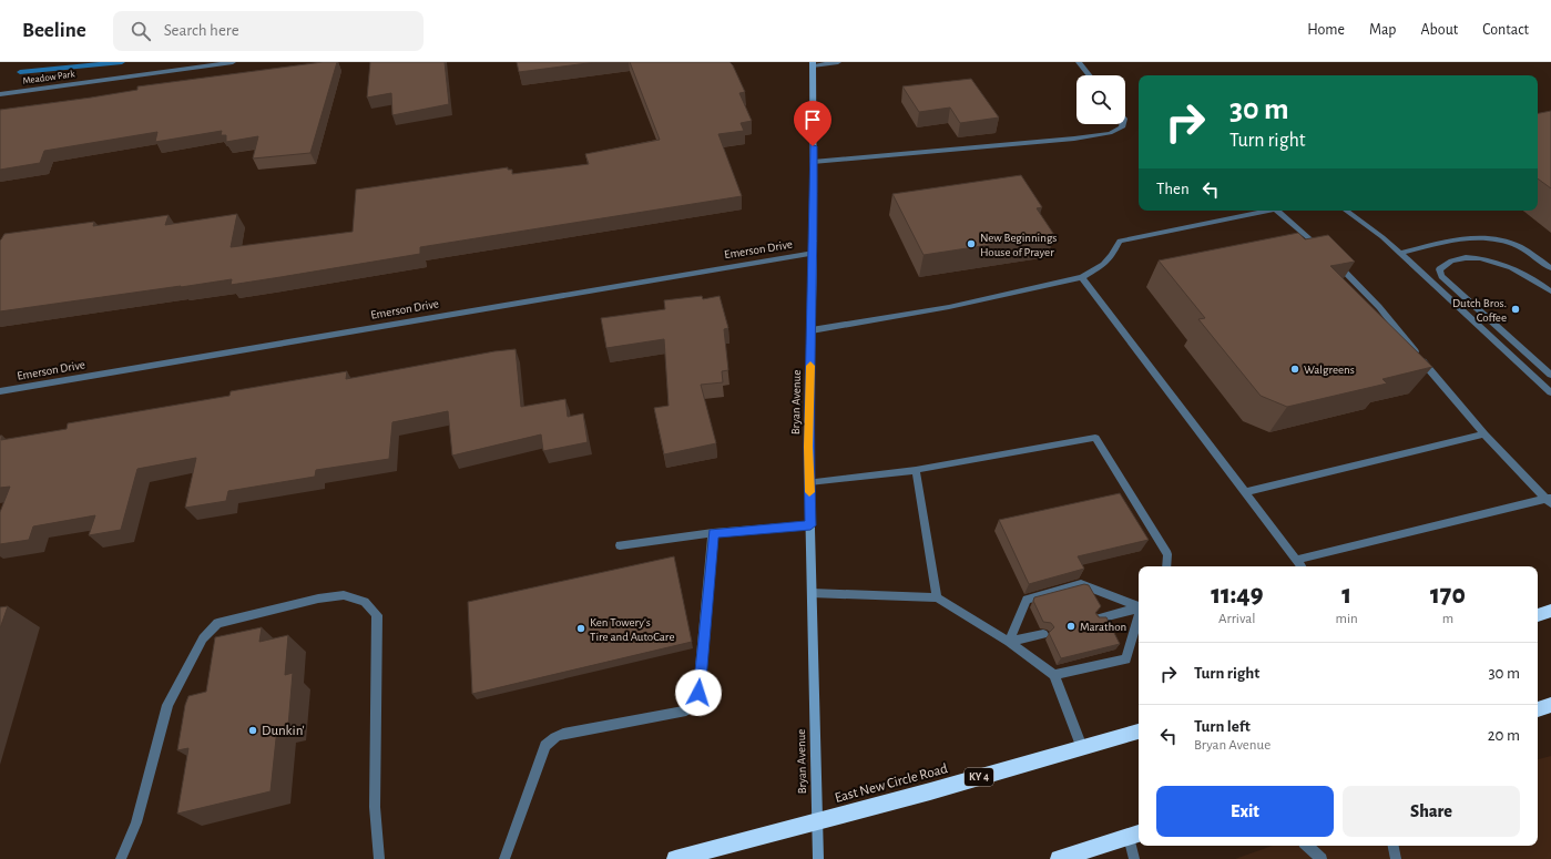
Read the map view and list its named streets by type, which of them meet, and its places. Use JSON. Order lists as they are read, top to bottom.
{
  "streets": {
    "highway": ["KY 4", "East New Circle Road"],
    "street": ["Meadow Park", "Emerson Drive", "Bryan Avenue"]
  },
  "crossings": [
    ["Emerson Drive", "Bryan Avenue"],
    ["Bryan Avenue", "East New Circle Road"]
  ],
  "places": [
    "New Beginnings House of Prayer",
    "Dutch Bros. Coffee",
    "Walgreens",
    "Marathon",
    "Ken Towery's Tire and AutoCare",
    "Dunkin'"
  ],
  "page": {
    "header": "Beeline",
    "search": "Search here",
    "nav": [
      "Home",
      "Map",
      "About",
      "Contact"
    ],
    "turn": ["30 m", "Turn right"],
    "then": "Then",
    "eta": [
      "11:49",
      "Arrival",
      "1",
      "min",
      "170",
      "m"
    ],
    "list": [
      {
        "name": "Turn right",
        "value": "30 m"
      },
      {
        "name": "Turn left",
        "note": "Bryan Avenue",
        "value": "20 m"
      }
    ],
    "buttons": ["Exit", "Share"]
  }
}
